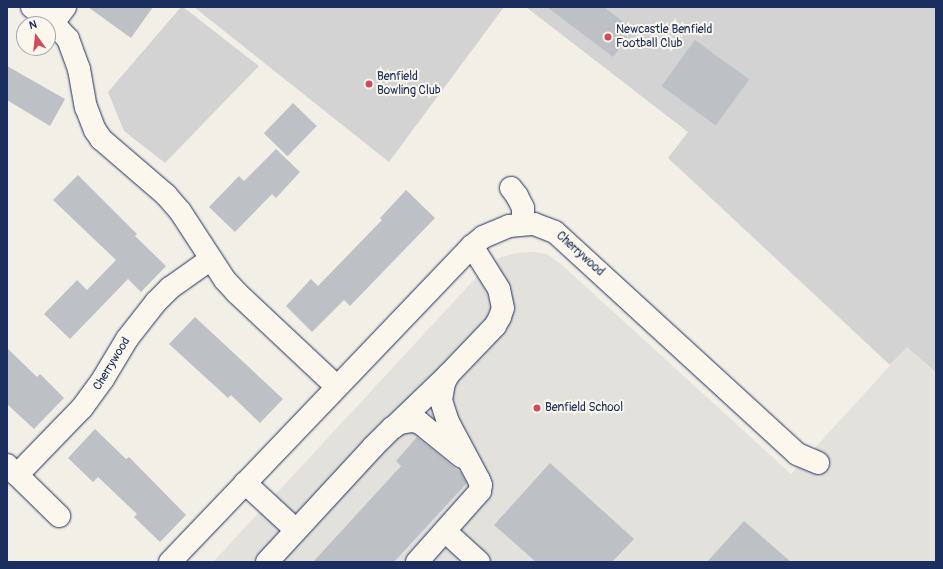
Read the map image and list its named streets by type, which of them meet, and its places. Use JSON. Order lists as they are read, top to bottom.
{
  "streets": {
    "street": ["Cherrywood"]
  },
  "places": ["Newcastle Benfield Football Club", "Benfield Bowling Club", "Benfield School"],
  "north": "top"
}
